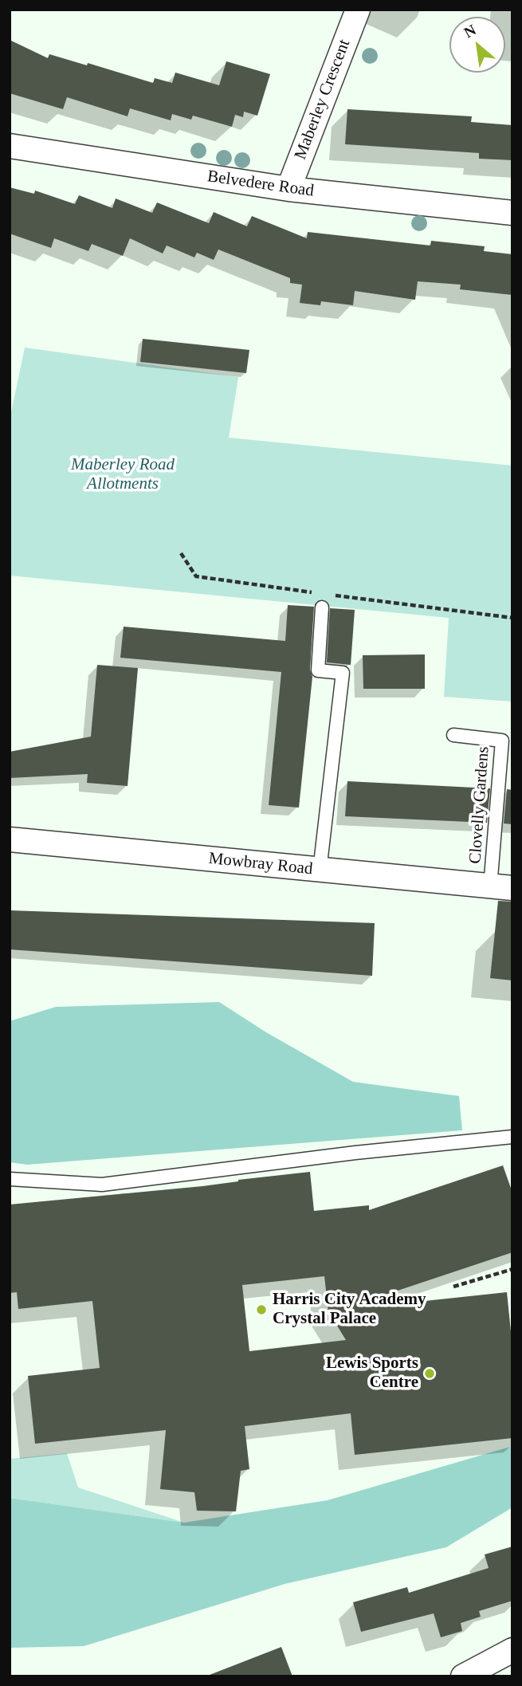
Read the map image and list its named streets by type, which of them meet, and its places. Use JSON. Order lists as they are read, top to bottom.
{
  "streets": {
    "street": ["Maberley Crescent", "Belvedere Road", "Mowbray Road"],
    "lane": ["Clovelly Gardens"]
  },
  "crossings": [
    ["Maberley Crescent", "Belvedere Road"],
    ["Clovelly Gardens", "Mowbray Road"]
  ],
  "parks": ["Maberley Road Allotments"],
  "places": ["Harris City Academy Crystal Palace", "Lewis Sports Centre"],
  "north": "top left"
}
